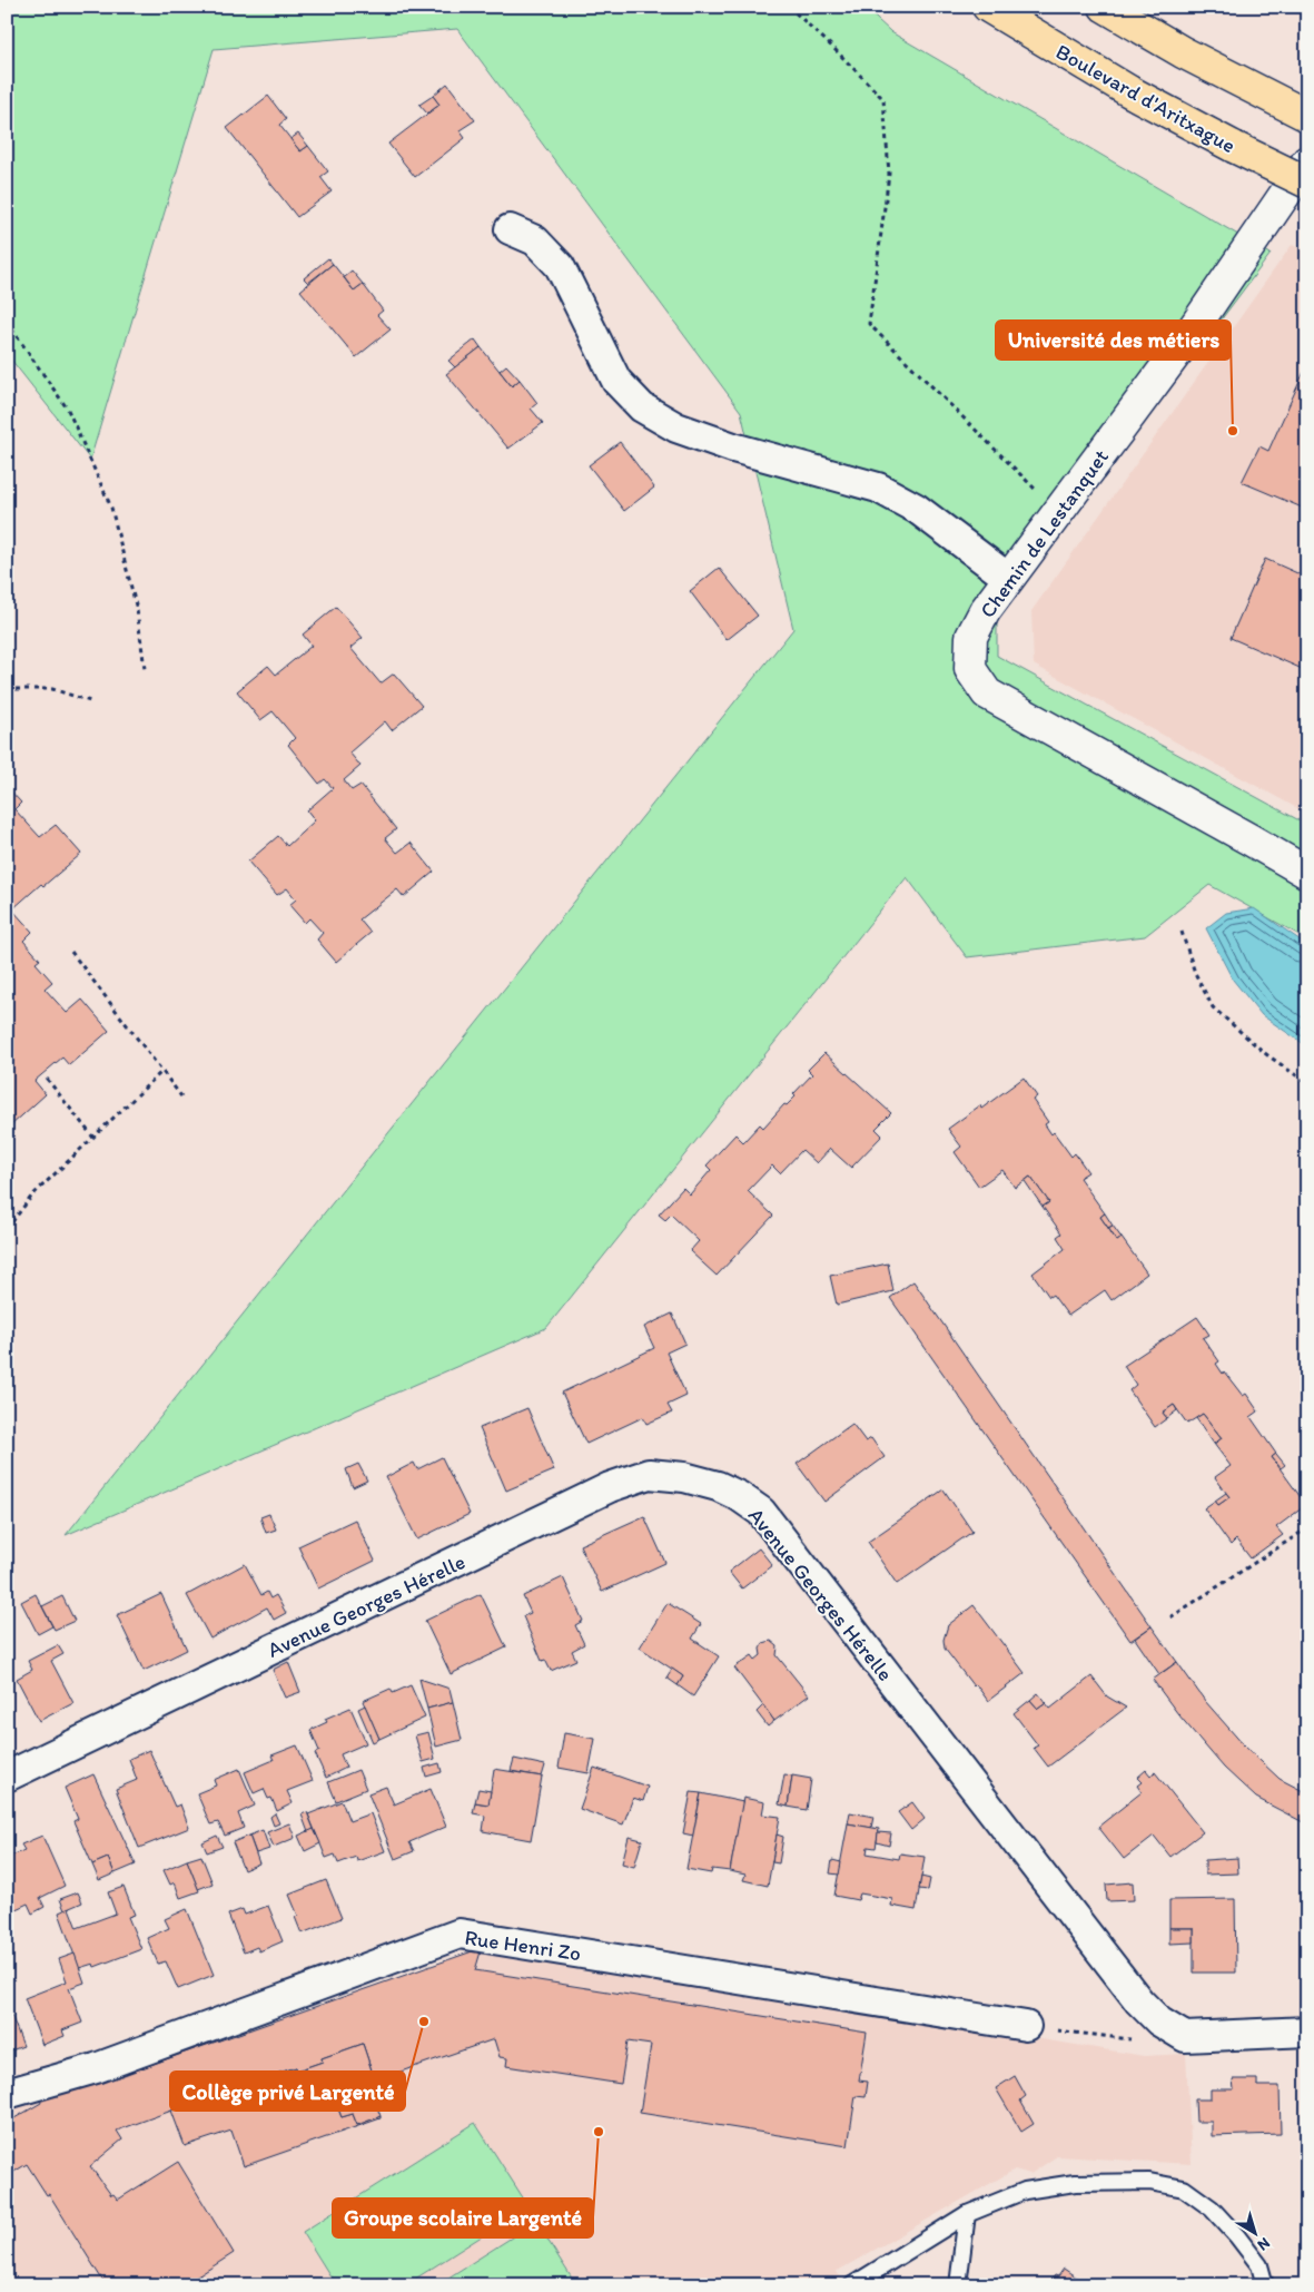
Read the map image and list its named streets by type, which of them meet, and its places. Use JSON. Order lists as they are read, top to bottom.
{
  "streets": {
    "main road": ["Boulevard d'Aritxague"],
    "street": ["Chemin de Lestanquet", "Avenue Georges Hérelle", "Rue Henri Zo"]
  },
  "places": ["Université des métiers", "Collège privé Largenté", "Groupe scolaire Largenté"],
  "north": "bottom right"
}
